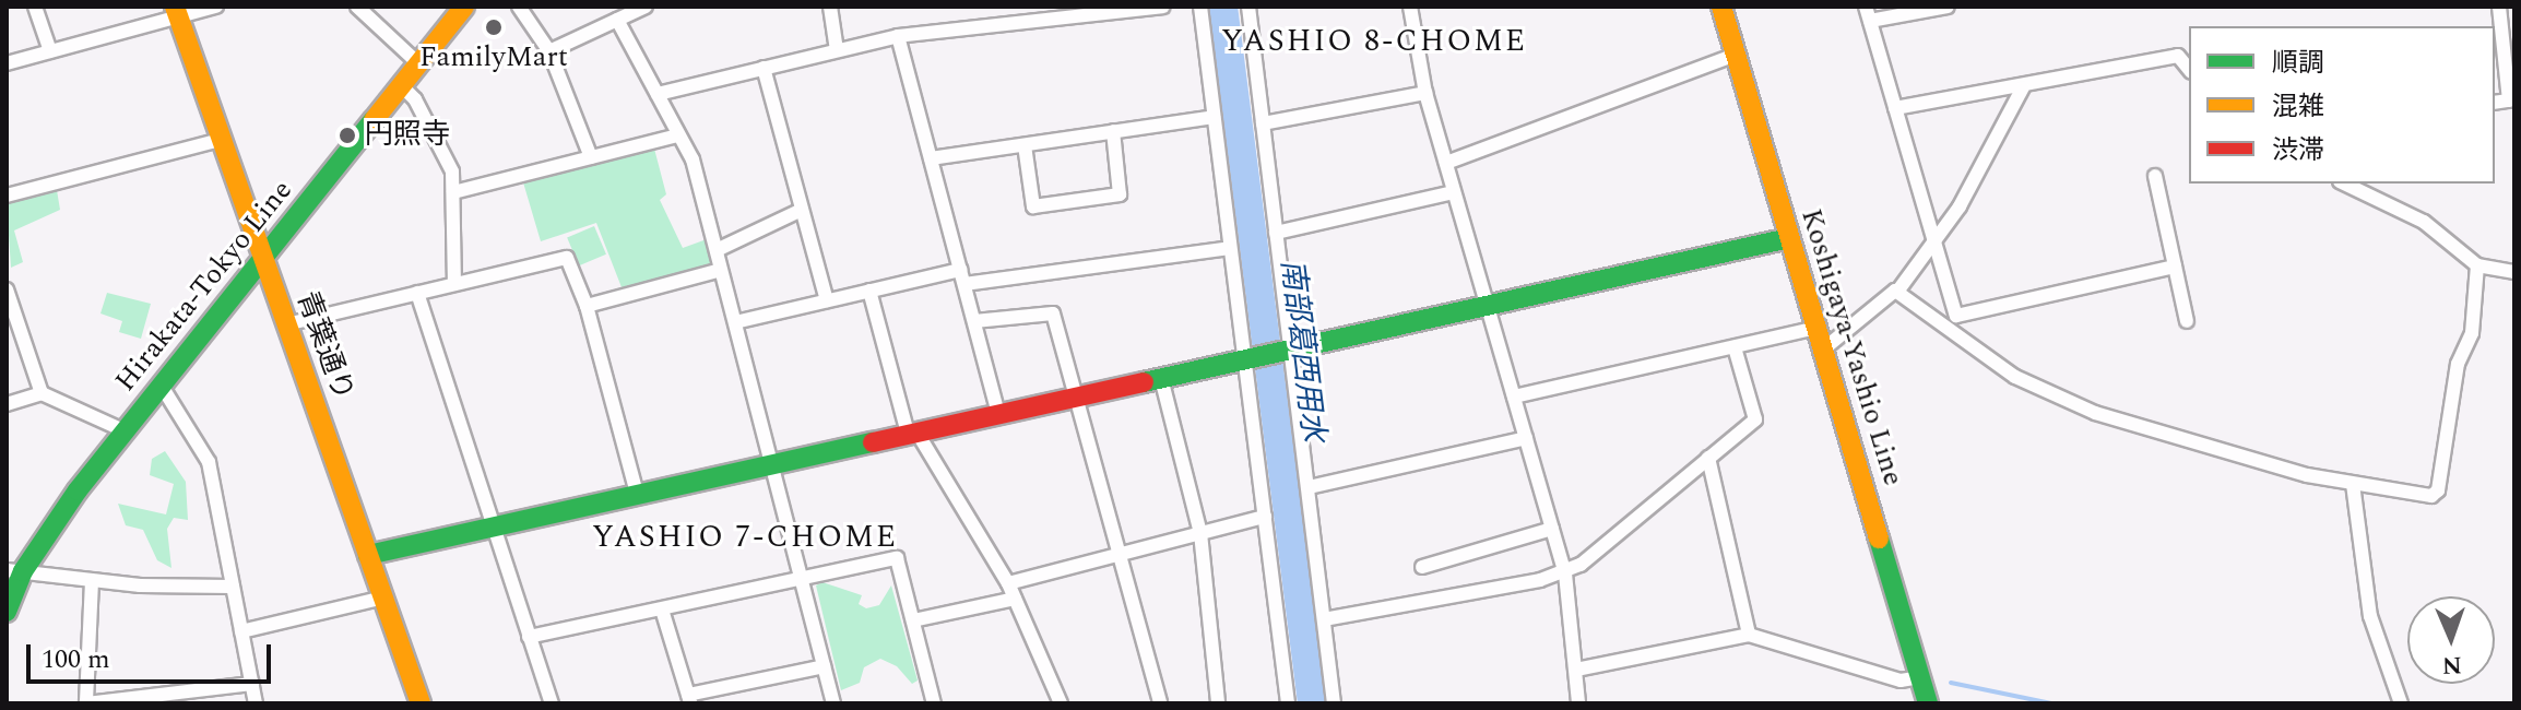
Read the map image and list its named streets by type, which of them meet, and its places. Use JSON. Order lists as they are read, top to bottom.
{
  "streets": {
    "street": ["Hirakata-Tokyo Line", "青葉通り", "Koshigaya-Yashio Line"]
  },
  "crossings": [
    ["Hirakata-Tokyo Line", "青葉通り"]
  ],
  "districts": ["YASHIO 8-CHOME", "YASHIO 7-CHOME"],
  "water": ["南部葛西用水"],
  "places": ["FamilyMart", "円照寺"],
  "legend": ["順調", "混雑", "渋滞"],
  "scale_bar": "100 m",
  "north": "bottom"
}
